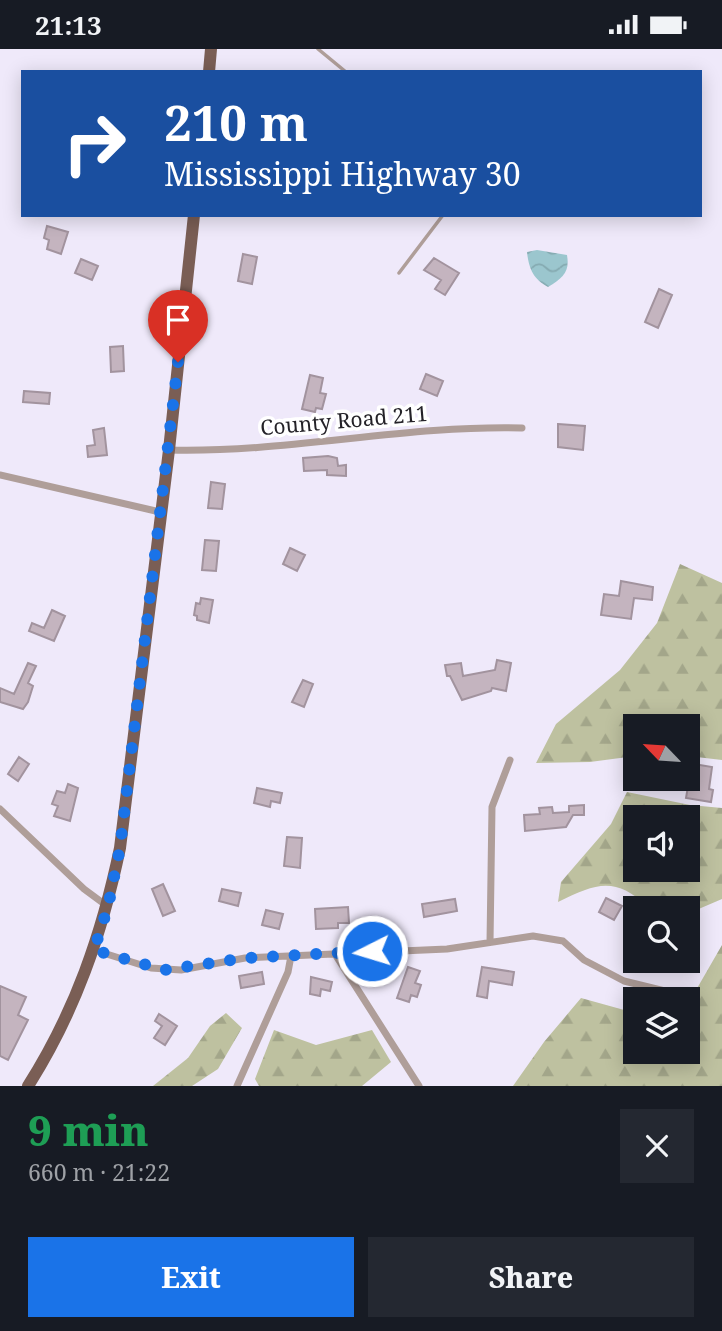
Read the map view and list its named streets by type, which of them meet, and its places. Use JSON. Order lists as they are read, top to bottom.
{
  "streets": {
    "street": ["County Road 211"]
  },
  "north": "top left",
  "page": {
    "status": "21:13",
    "turn": ["210 m", "Mississippi Highway 30"],
    "heading": ["9 min", "660 m · 21:22"],
    "buttons": ["Exit", "Share"]
  }
}
